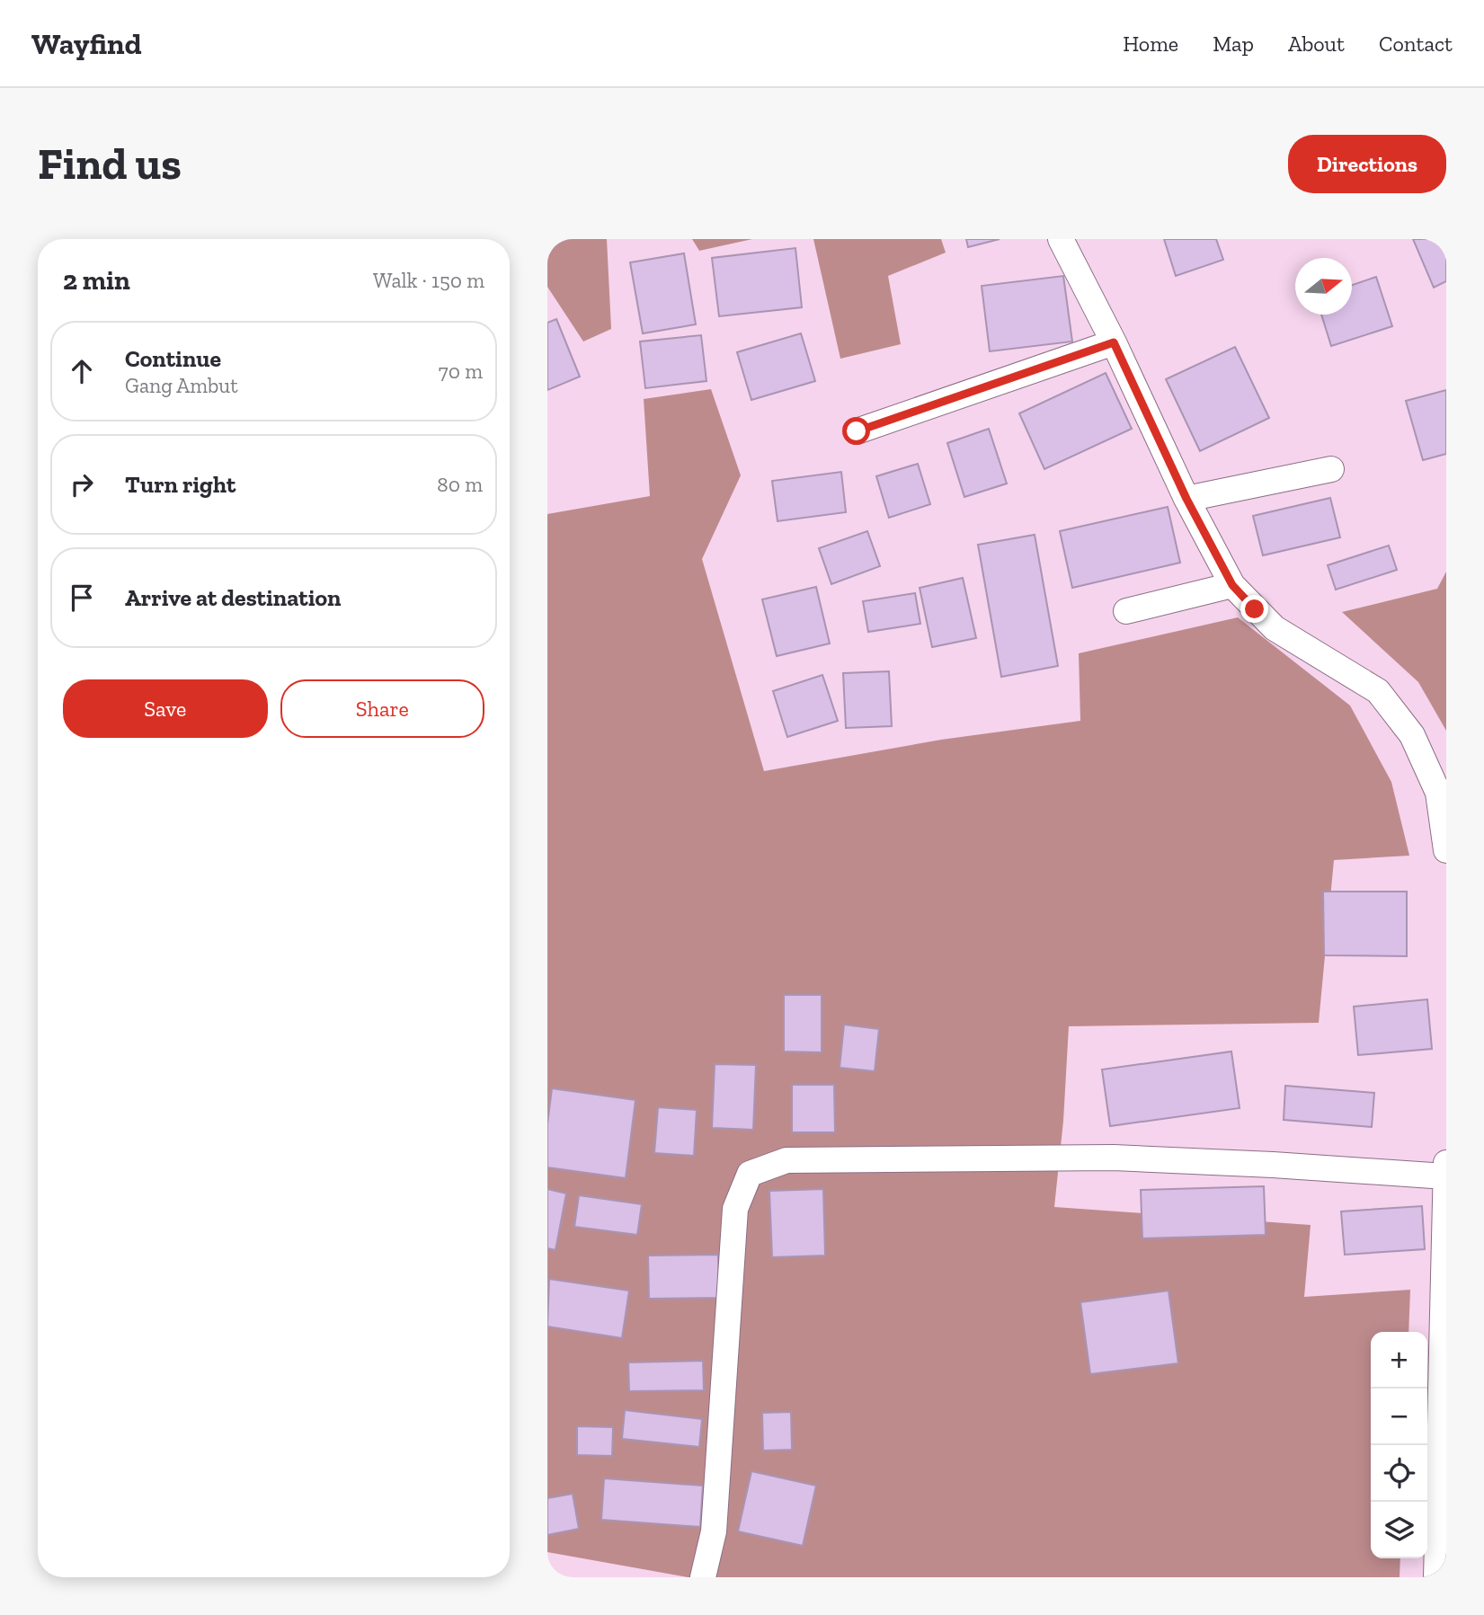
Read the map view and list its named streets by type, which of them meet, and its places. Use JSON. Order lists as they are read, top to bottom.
{
  "north": "right",
  "page": {
    "header": "Wayfind",
    "nav": [
      "Home",
      "Map",
      "About",
      "Contact"
    ],
    "buttons": [
      "Directions",
      ["Save", "Share"]
    ],
    "title": "Find us",
    "heading": ["2 min", "Walk · 150 m"],
    "list": [
      ["Continue", "Gang Ambut", "70 m"],
      ["Turn right", "80 m"],
      "Arrive at destination"
    ],
    "map_buttons": ["+", "−"]
  }
}
